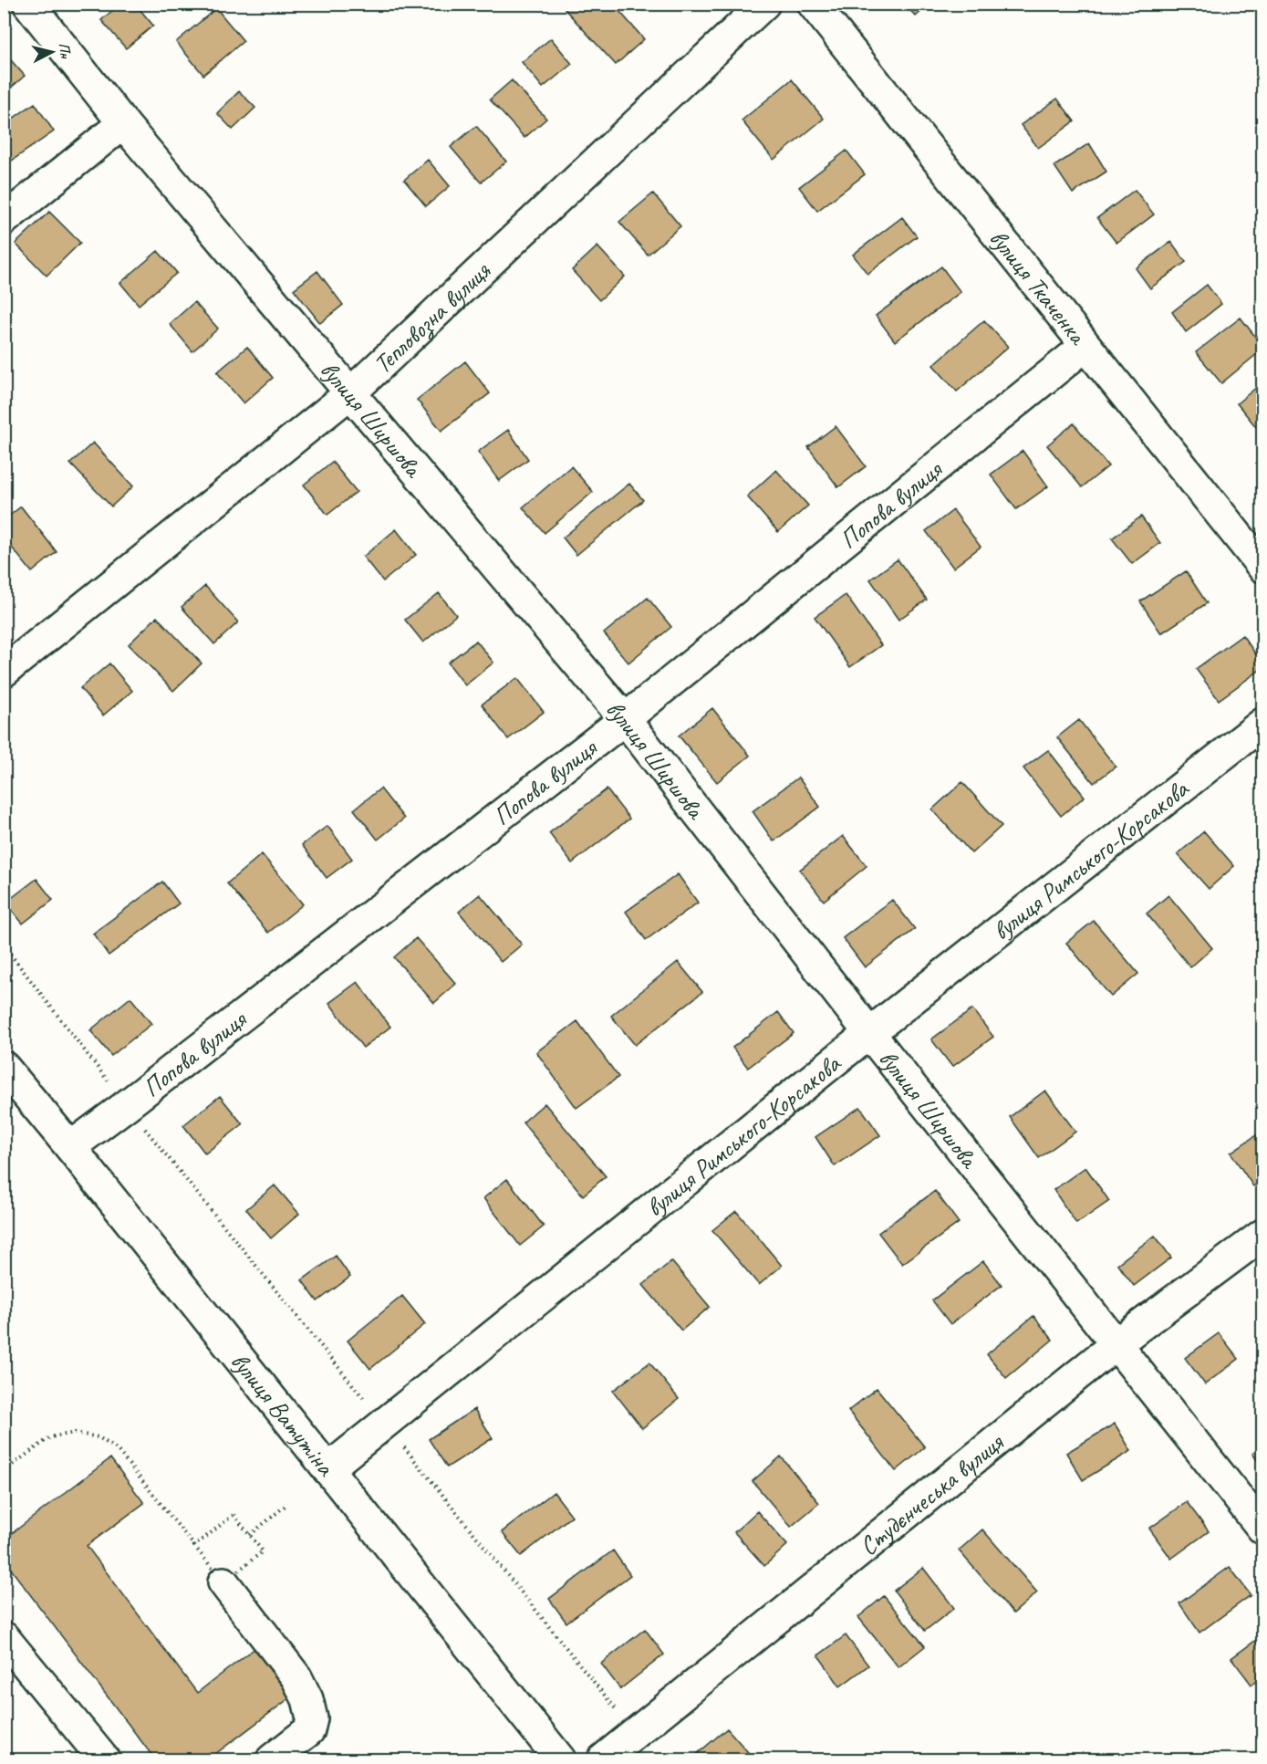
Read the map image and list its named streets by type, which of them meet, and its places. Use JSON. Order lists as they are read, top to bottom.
{
  "streets": {
    "street": [
      "вулиця Ткаченка",
      "Тепловозна вулиця",
      "вулиця Ширшова",
      "Попова вулиця",
      "вулиця Римського-Корсакова",
      "вулиця Ватутіна",
      "Студєнчеська вулиця"
    ]
  },
  "crossings": [
    ["вулиця Ткаченка", "Попова вулиця"],
    ["Тепловозна вулиця", "вулиця Ширшова"],
    ["вулиця Ширшова", "Попова вулиця"],
    ["вулиця Ширшова", "вулиця Римського-Корсакова"],
    ["вулиця Ширшова", "Студєнчеська вулиця"],
    ["Попова вулиця", "вулиця Ватутіна"],
    ["вулиця Римського-Корсакова", "вулиця Ватутіна"]
  ],
  "north": "right"
}
